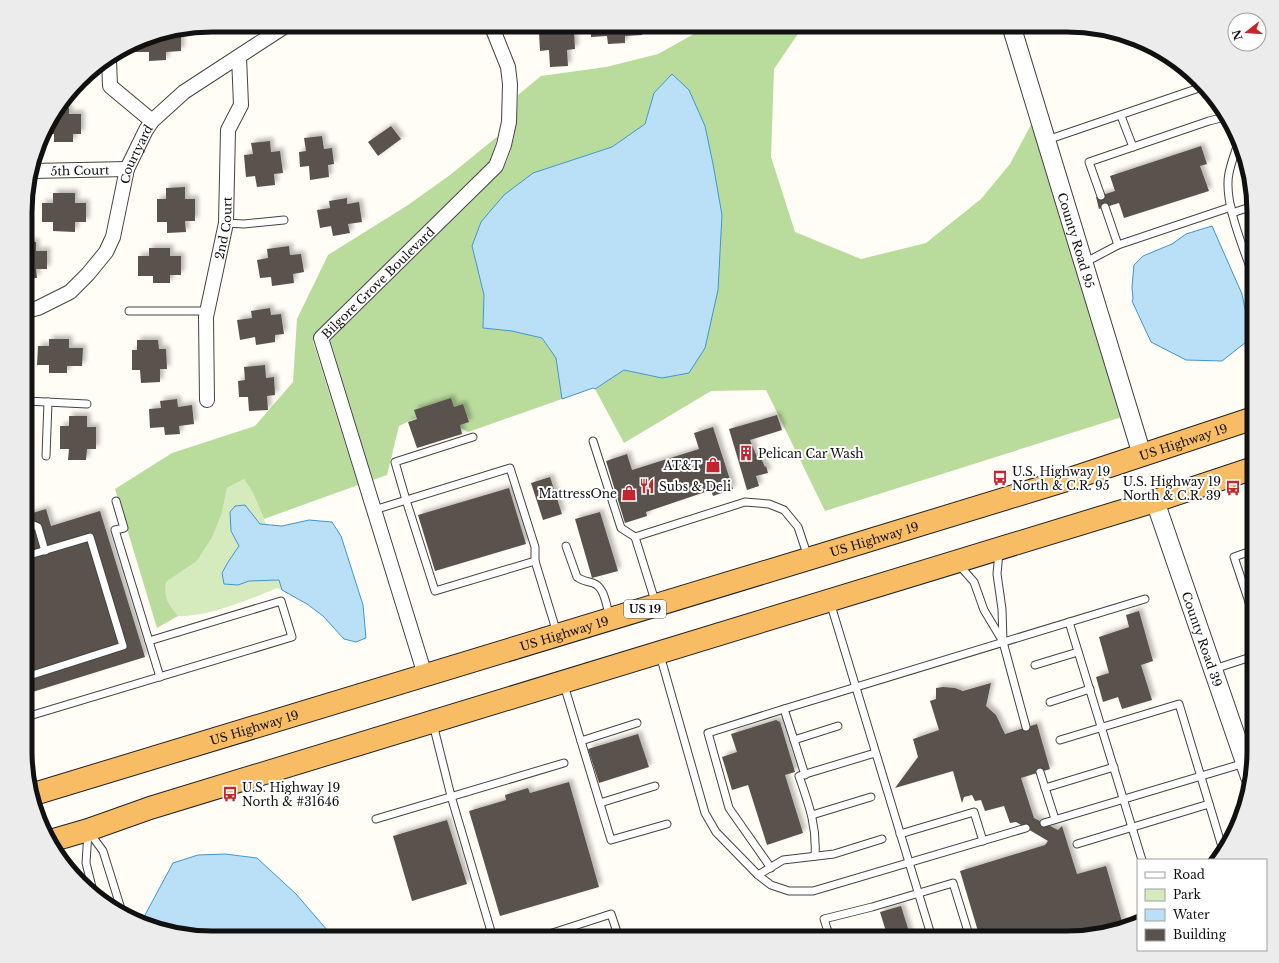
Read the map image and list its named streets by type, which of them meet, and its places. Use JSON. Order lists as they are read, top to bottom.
{
  "streets": {
    "highway": ["US Highway 19", "US 19"],
    "street": [
      "Courtyard",
      "5th Court",
      "2nd Court",
      "County Road 95",
      "Bilgore Grove Boulevard",
      "County Road 39"
    ]
  },
  "crossings": [
    ["Courtyard", "5th Court"],
    ["Courtyard", "2nd Court"],
    ["County Road 95", "US Highway 19"],
    ["Bilgore Grove Boulevard", "US Highway 19"]
  ],
  "places": {
    "building": ["Pelican Car Wash"],
    "shop": ["AT&T", "MattressOne"],
    "bus stop": ["U.S. Highway 19 North & C.R. 95", "U.S. Highway 19 North & C.R. 39", "U.S. Highway 19 North & #31646"],
    "restaurant": ["Subs & Deli"]
  },
  "legend": [
    "Road",
    "Park",
    "Water",
    "Building"
  ],
  "north": "left"
}
